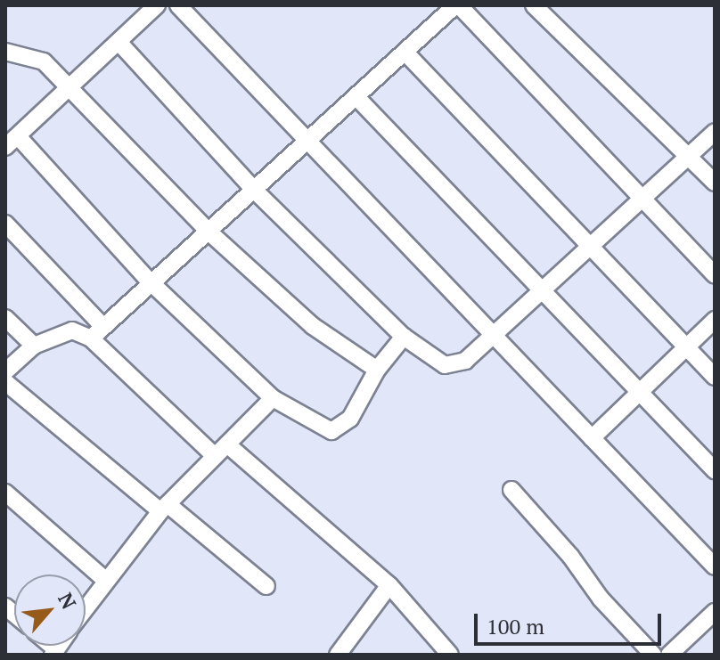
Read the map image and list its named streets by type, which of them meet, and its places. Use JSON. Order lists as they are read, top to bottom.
{
  "scale_bar": "100 m",
  "north": "top right"
}
